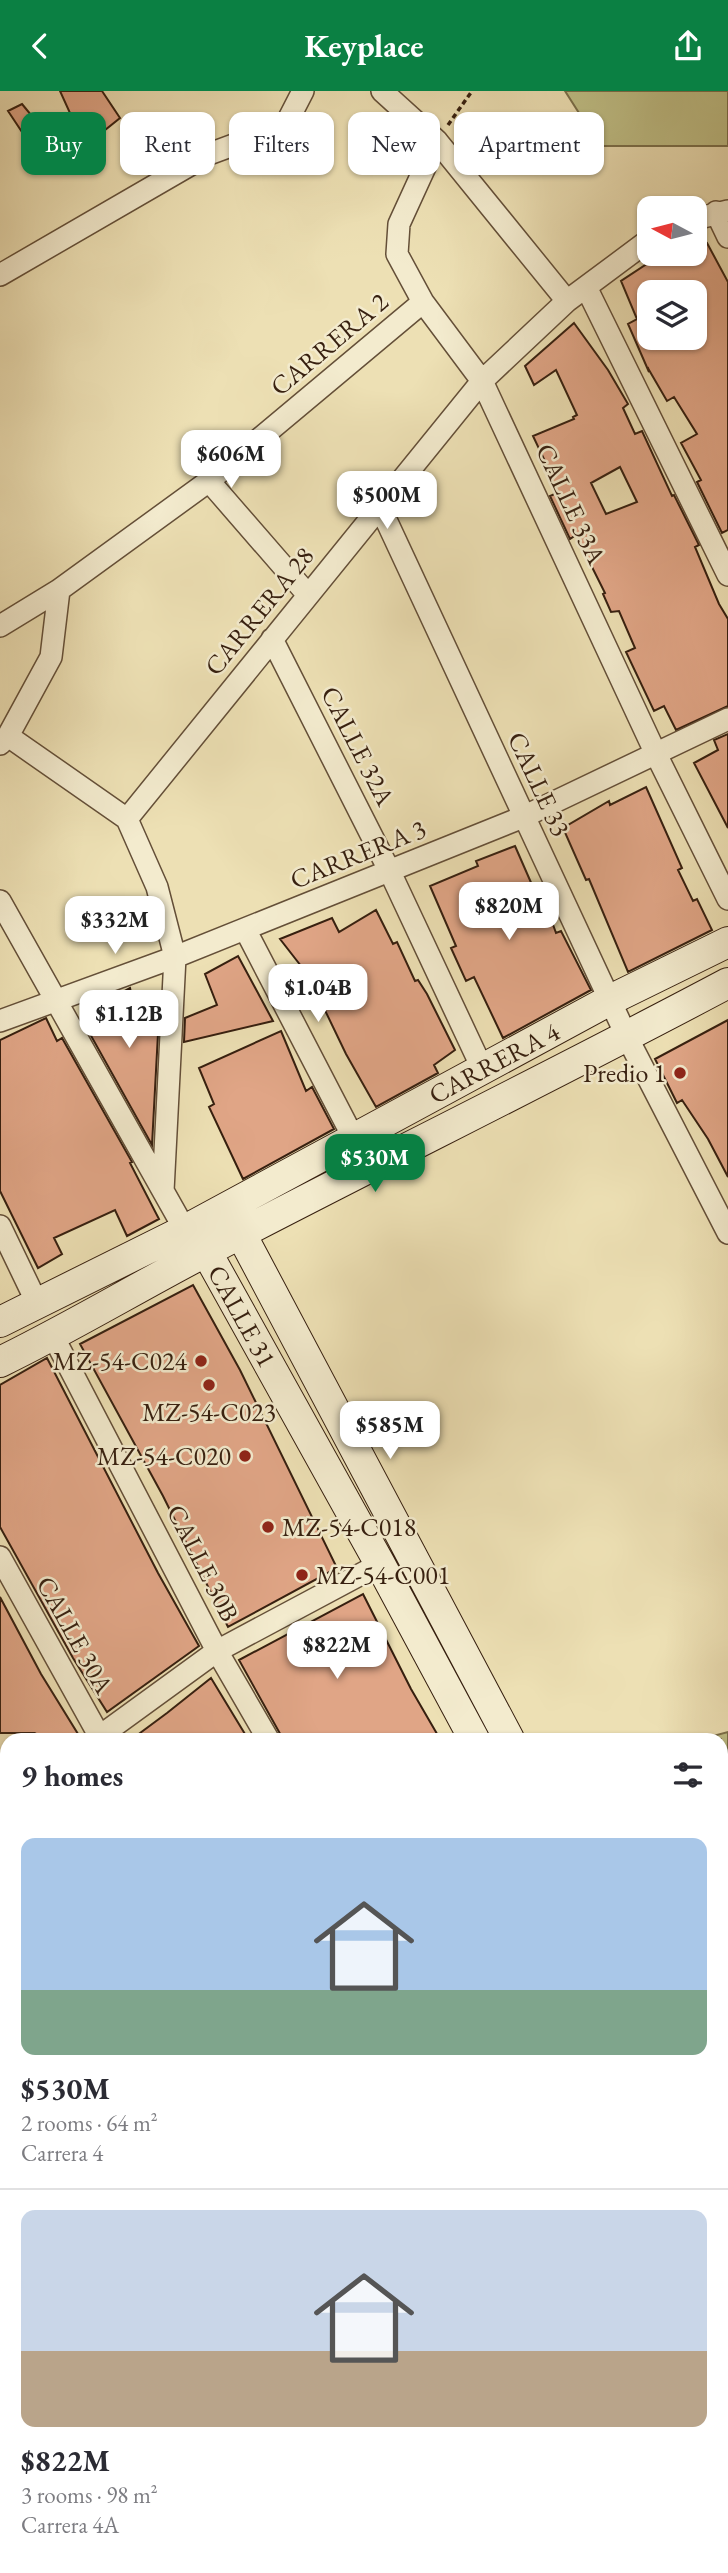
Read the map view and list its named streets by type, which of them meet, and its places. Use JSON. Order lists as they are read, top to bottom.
{
  "streets": {
    "main road": ["CARRERA 4", "CALLE 31"],
    "street": [
      "CARRERA 2",
      "CALLE 33A",
      "CARRERA 28",
      "CALLE 32A",
      "CALLE 33",
      "CARRERA 3",
      "CALLE 30B",
      "CALLE 30A"
    ]
  },
  "crossings": [
    ["CARRERA 2", "CALLE 33A"],
    ["CALLE 33A", "CARRERA 28"],
    ["CALLE 33A", "CARRERA 3"],
    ["CARRERA 28", "CALLE 32A"],
    ["CARRERA 28", "CALLE 33"],
    ["CALLE 32A", "CARRERA 3"],
    ["CALLE 32A", "CARRERA 4"],
    ["CALLE 33", "CARRERA 3"],
    ["CALLE 33", "CARRERA 4"],
    ["CARRERA 3", "CALLE 31"],
    ["CARRERA 4", "CALLE 31"],
    ["CARRERA 4", "CALLE 30B"]
  ],
  "places": [
    "Predio 1",
    "MZ-54-C024",
    "MZ-54-C023",
    "MZ-54-C020",
    "MZ-54-C018",
    "MZ-54-C001"
  ],
  "north": "left",
  "page": {
    "header": "Keyplace",
    "chip": [
      "Buy",
      "Rent",
      "Filters",
      "New",
      "Apartment"
    ],
    "price": [
      "$606M",
      "$500M",
      "$820M",
      "$332M",
      "$1.04B",
      "$1.12B",
      "$530M",
      "$585M",
      "$822M"
    ],
    "heading": "9 homes",
    "list": [
      {
        "name": "$530M",
        "note": "2 rooms · 64 m² · Carrera 4"
      },
      {
        "name": "$822M",
        "note": "3 rooms · 98 m² · Carrera 4A"
      }
    ]
  }
}
